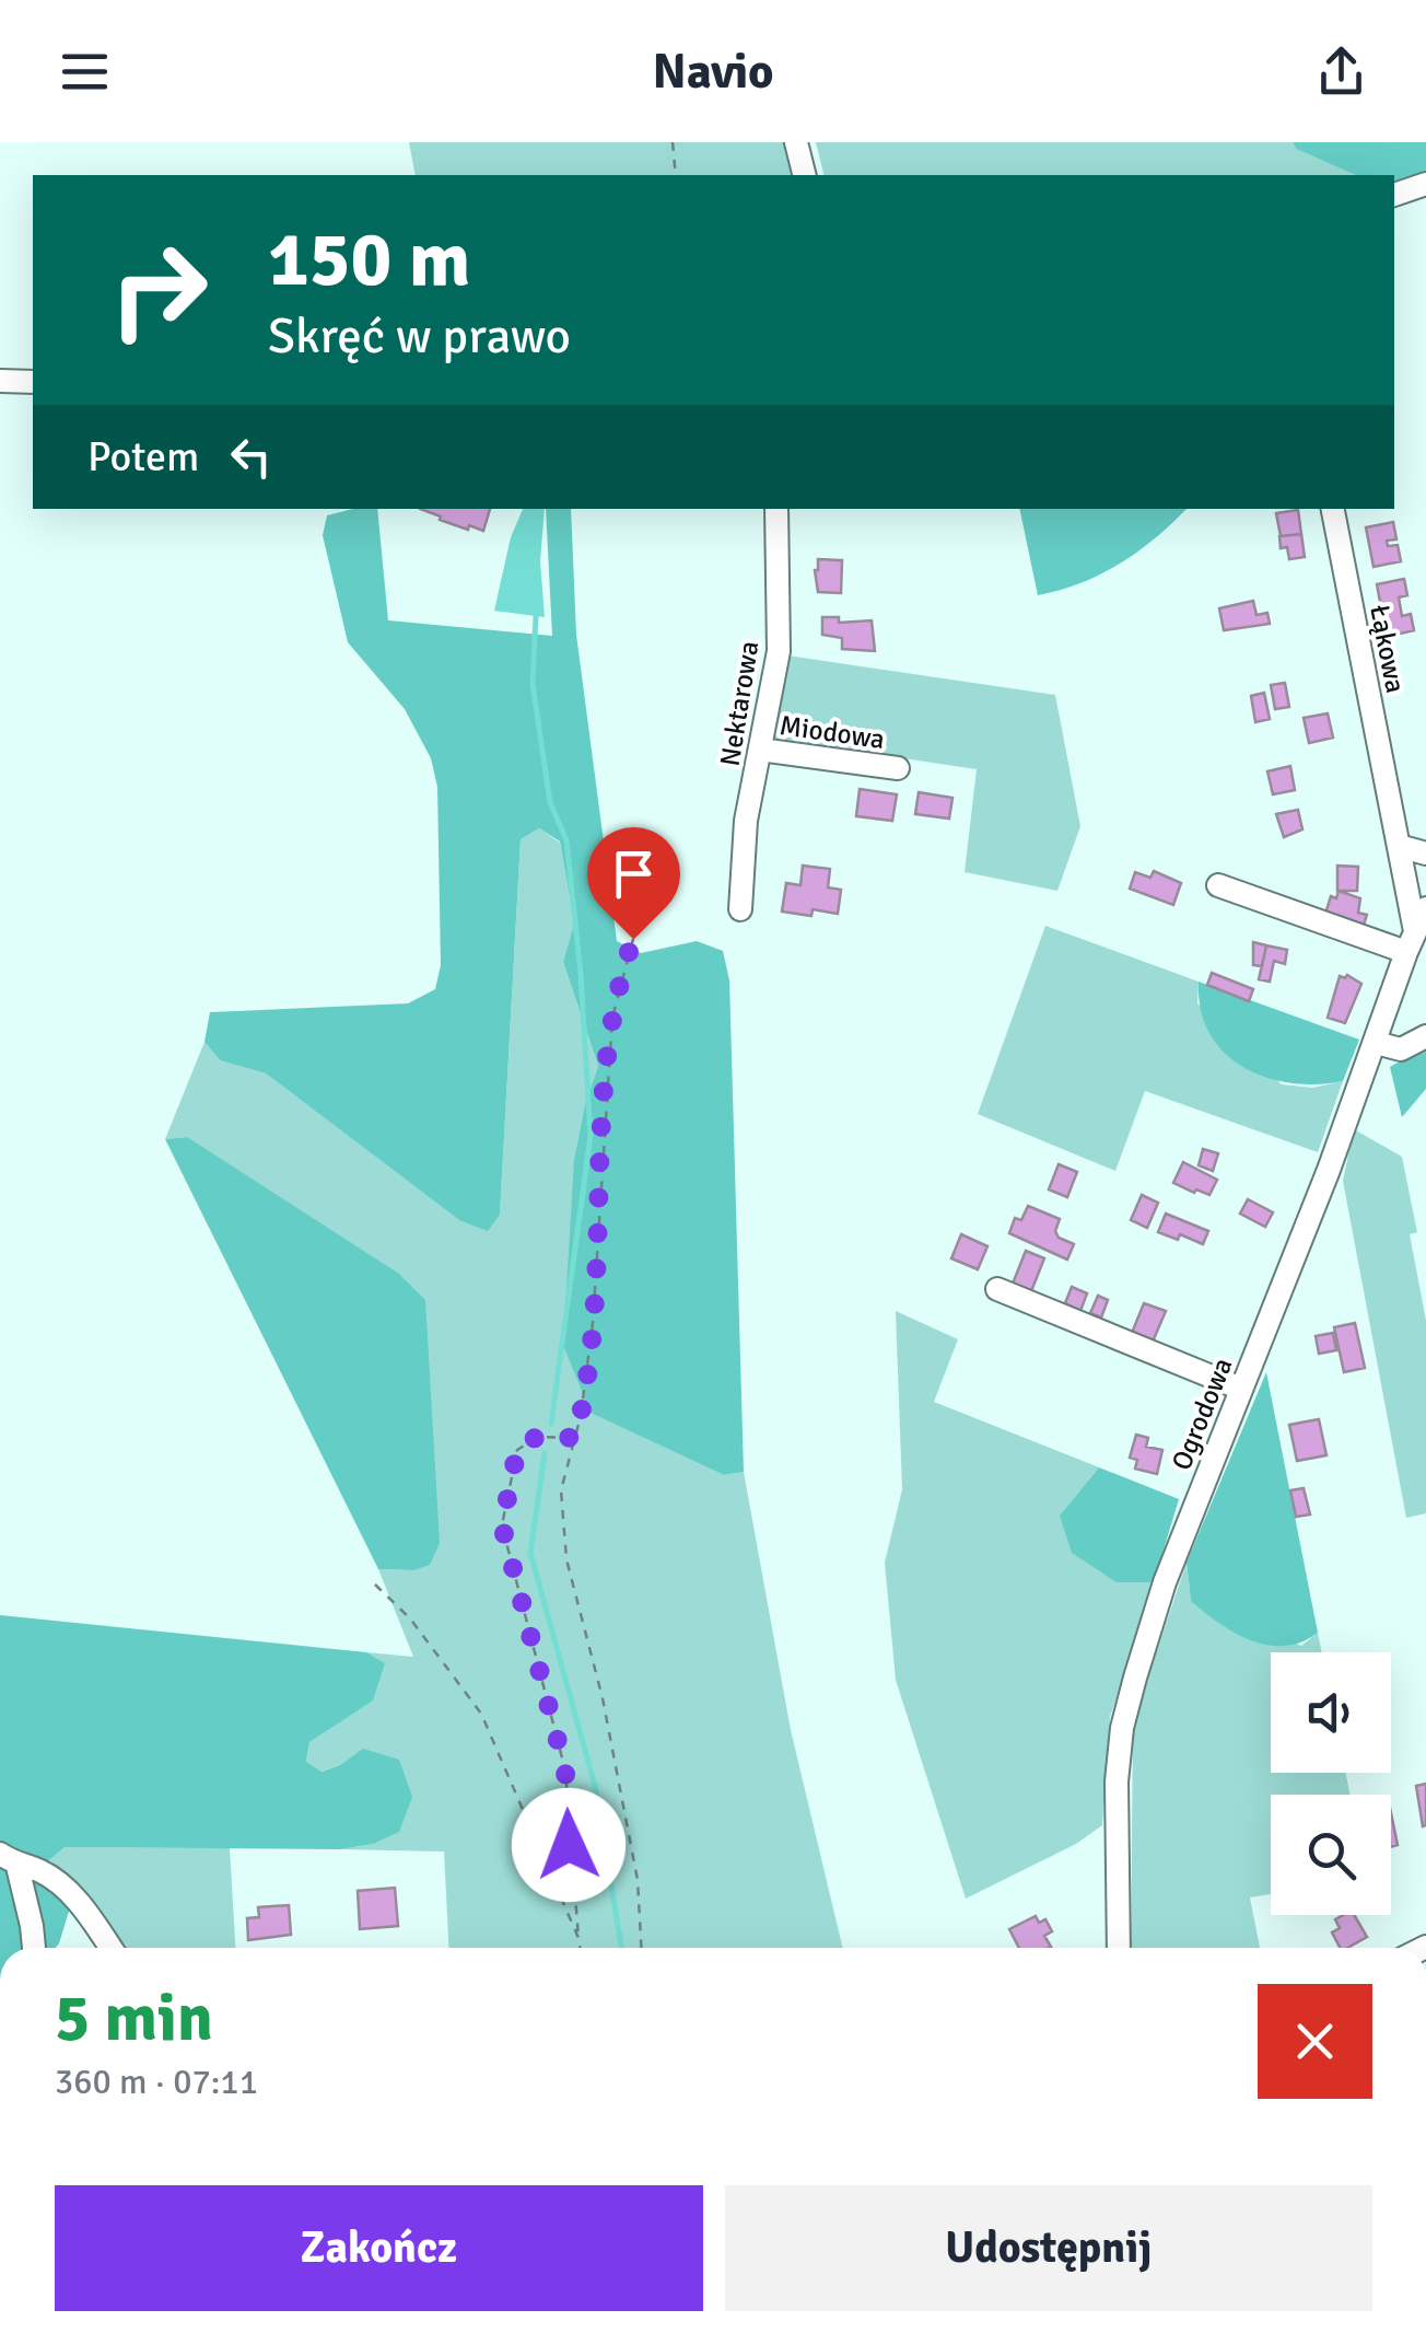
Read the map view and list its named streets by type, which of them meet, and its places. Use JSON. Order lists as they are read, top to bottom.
{
  "streets": {
    "street": [
      "Łąkowa",
      "Nektarowa",
      "Miodowa",
      "Ogrodowa"
    ]
  },
  "crossings": [
    ["Łąkowa", "Ogrodowa"],
    ["Nektarowa", "Miodowa"]
  ],
  "page": {
    "header": "Navio",
    "turn": ["150 m", "Skręć w prawo"],
    "then": "Potem",
    "heading": ["5 min", "360 m · 07:11"],
    "buttons": ["Zakończ", "Udostępnij"]
  }
}
